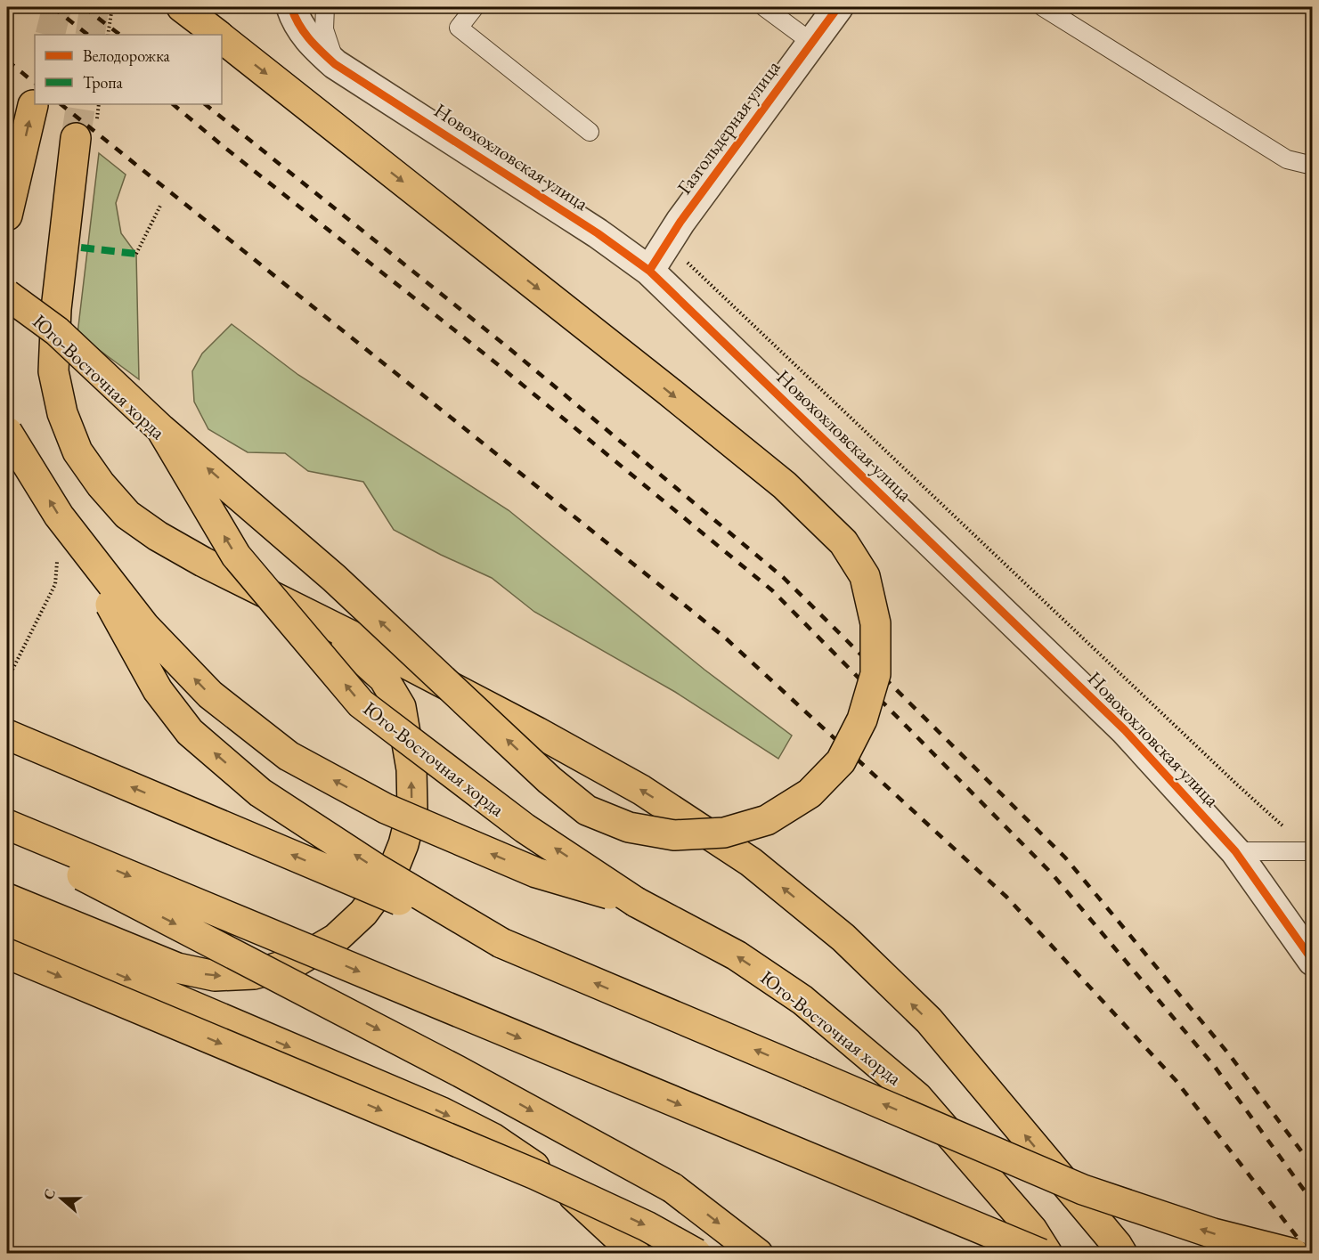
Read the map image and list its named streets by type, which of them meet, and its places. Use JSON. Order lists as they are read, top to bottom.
{
  "streets": {
    "main road": ["Юго-Восточная хорда"],
    "street": ["Газгольдерная улица", "Новохохловская улица"]
  },
  "crossings": [
    ["Газгольдерная улица", "Новохохловская улица"]
  ],
  "legend": ["Велодорожка", "Тропа"],
  "north": "left"
}
